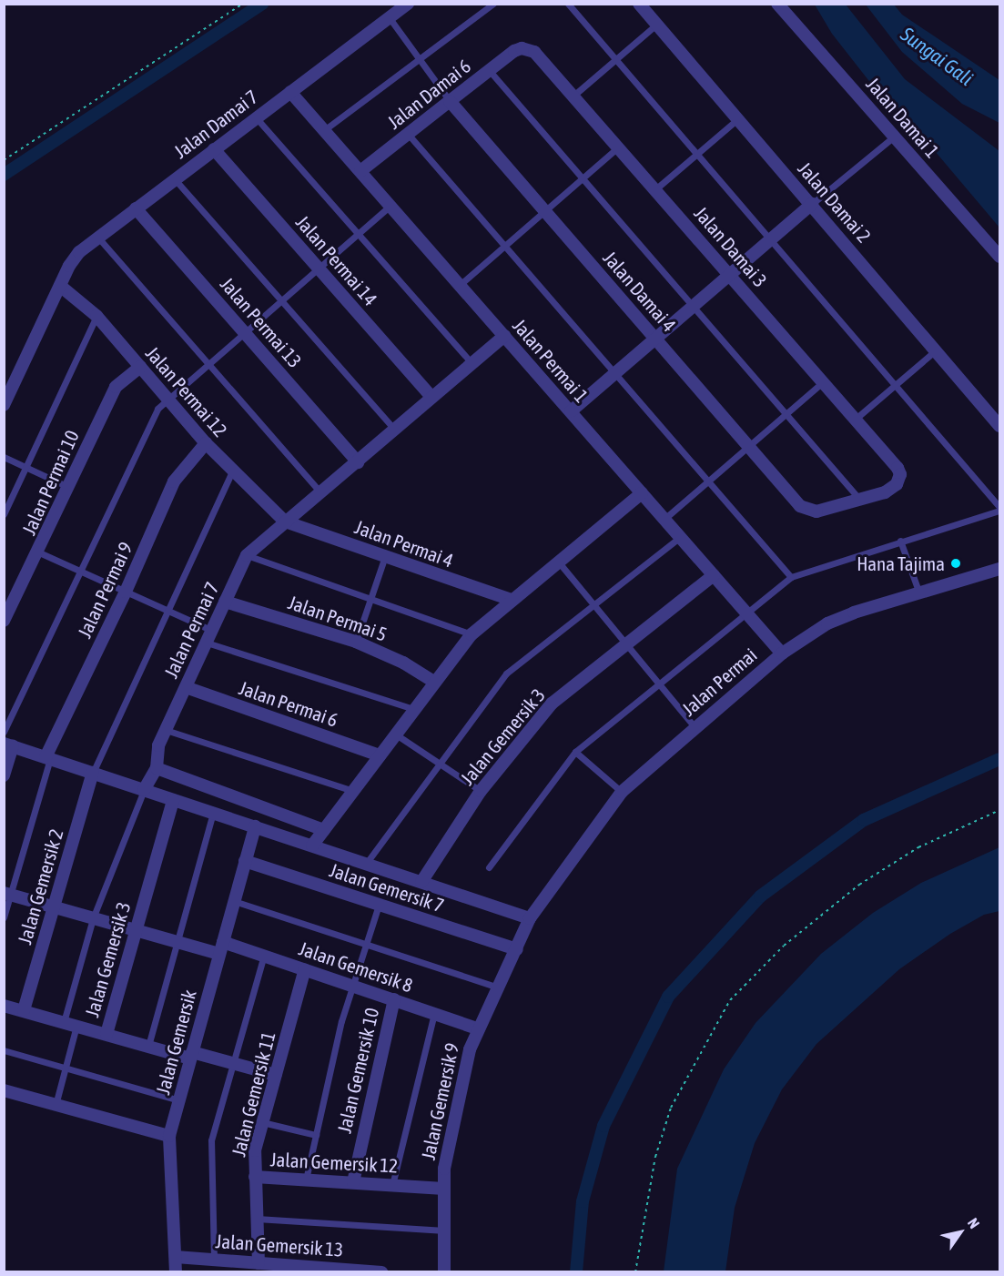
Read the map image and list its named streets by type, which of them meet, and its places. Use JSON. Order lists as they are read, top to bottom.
{
  "streets": {
    "street": [
      "Jalan Damai 6",
      "Jalan Damai 1",
      "Jalan Damai 7",
      "Jalan Damai 2",
      "Jalan Damai 3",
      "Jalan Permai 14",
      "Jalan Damai 4",
      "Jalan Permai 13",
      "Jalan Permai 1",
      "Jalan Permai 12",
      "Jalan Permai 10",
      "Jalan Permai 4",
      "Jalan Permai 9",
      "Jalan Permai 5",
      "Jalan Permai 7",
      "Jalan Permai",
      "Jalan Permai 6",
      "Jalan Gemersik 3",
      "Jalan Gemersik 2",
      "Jalan Gemersik 7",
      "Jalan Gemersik 8",
      "Jalan Gemersik",
      "Jalan Gemersik 10",
      "Jalan Gemersik 11",
      "Jalan Gemersik 9",
      "Jalan Gemersik 12",
      "Jalan Gemersik 13"
    ]
  },
  "crossings": [
    ["Jalan Damai 6", "Jalan Damai 3"],
    ["Jalan Damai 6", "Jalan Damai 4"],
    ["Jalan Damai 6", "Jalan Permai 1"],
    ["Jalan Damai 7", "Jalan Permai 14"],
    ["Jalan Damai 7", "Jalan Permai 13"],
    ["Jalan Damai 7", "Jalan Permai 1"],
    ["Jalan Damai 7", "Jalan Permai 12"],
    ["Jalan Damai 3", "Jalan Damai 4"],
    ["Jalan Permai 14", "Jalan Permai 7"],
    ["Jalan Permai 13", "Jalan Permai 7"],
    ["Jalan Permai 1", "Jalan Permai 7"],
    ["Jalan Permai 1", "Jalan Permai"],
    ["Jalan Permai 1", "Jalan Gemersik 3"],
    ["Jalan Permai 12", "Jalan Permai 10"],
    ["Jalan Permai 12", "Jalan Permai 4"],
    ["Jalan Permai 12", "Jalan Permai 9"],
    ["Jalan Permai 12", "Jalan Permai 7"],
    ["Jalan Permai 4", "Jalan Permai 7"],
    ["Jalan Permai 5", "Jalan Permai 7"],
    ["Jalan Permai 7", "Jalan Permai 6"],
    ["Jalan Permai", "Jalan Gemersik 9"],
    ["Jalan Gemersik 3", "Jalan Gemersik 8"],
    ["Jalan Gemersik 2", "Jalan Gemersik 8"],
    ["Jalan Gemersik 7", "Jalan Gemersik"],
    ["Jalan Gemersik 7", "Jalan Gemersik 9"],
    ["Jalan Gemersik 8", "Jalan Gemersik"],
    ["Jalan Gemersik 8", "Jalan Gemersik 10"],
    ["Jalan Gemersik 8", "Jalan Gemersik 11"],
    ["Jalan Gemersik 8", "Jalan Gemersik 9"],
    ["Jalan Gemersik", "Jalan Gemersik 13"],
    ["Jalan Gemersik 10", "Jalan Gemersik 12"],
    ["Jalan Gemersik 11", "Jalan Gemersik 12"],
    ["Jalan Gemersik 11", "Jalan Gemersik 13"],
    ["Jalan Gemersik 9", "Jalan Gemersik 12"]
  ],
  "water": ["Sungai Gali"],
  "places": ["Hana Tajima"],
  "north": "top right"
}
